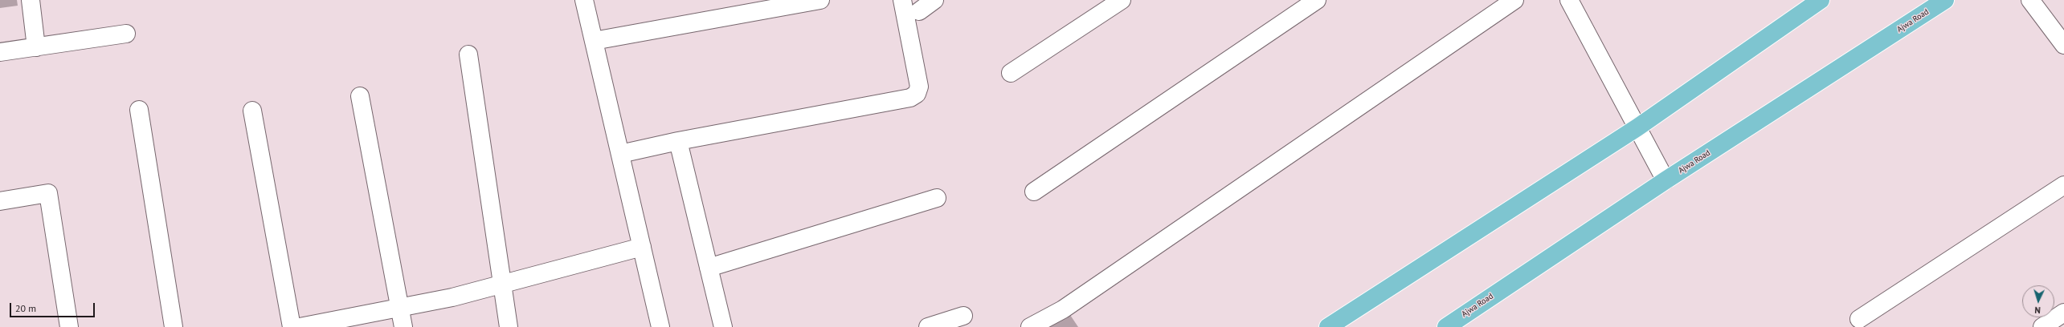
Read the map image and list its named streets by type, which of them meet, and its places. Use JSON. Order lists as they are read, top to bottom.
{
  "streets": {
    "main road": ["Ajwa Road"]
  },
  "scale_bar": "20 m",
  "north": "bottom"
}
